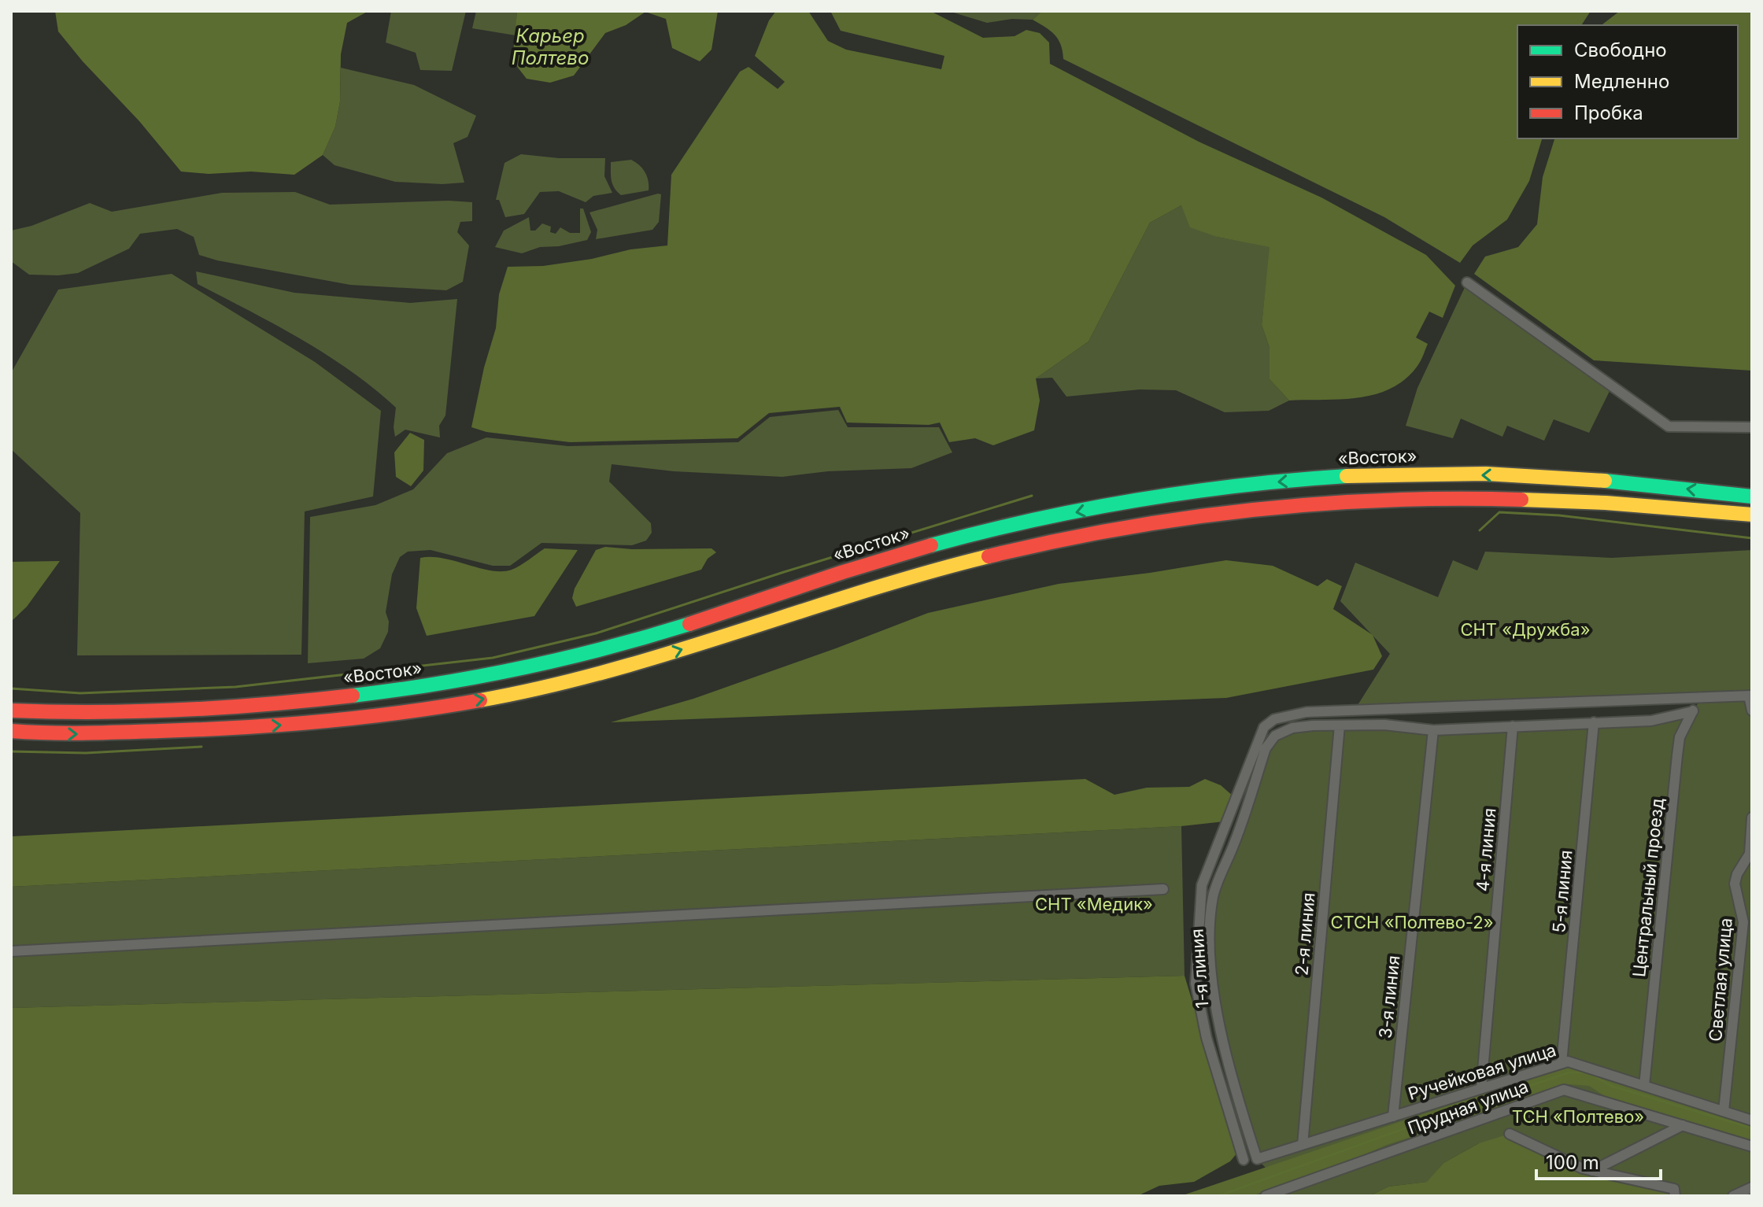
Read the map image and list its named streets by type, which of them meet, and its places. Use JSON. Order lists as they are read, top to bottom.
{
  "streets": {
    "highway": ["«Восток»"],
    "street": [
      "4-я линия",
      "Центральный проезд",
      "5-я линия",
      "2-я линия",
      "1-я линия",
      "Светлая улица",
      "3-я линия",
      "Ручейковая улица",
      "Прудная улица"
    ]
  },
  "crossings": [
    ["4-я линия", "1-я линия"],
    ["4-я линия", "Ручейковая улица"],
    ["Центральный проезд", "1-я линия"],
    ["Центральный проезд", "Ручейковая улица"],
    ["5-я линия", "1-я линия"],
    ["5-я линия", "Ручейковая улица"],
    ["2-я линия", "1-я линия"],
    ["2-я линия", "Ручейковая улица"],
    ["1-я линия", "3-я линия"],
    ["1-я линия", "Ручейковая улица"],
    ["Светлая улица", "Ручейковая улица"],
    ["3-я линия", "Ручейковая улица"]
  ],
  "water": ["Карьер Полтево"],
  "parks": [
    "СНТ «Дружба»",
    "СНТ «Медик»",
    "СТСН «Полтево-2»",
    "ТСН «Полтево»"
  ],
  "legend": ["Свободно", "Медленно", "Пробка"],
  "scale_bar": "100 m"
}
